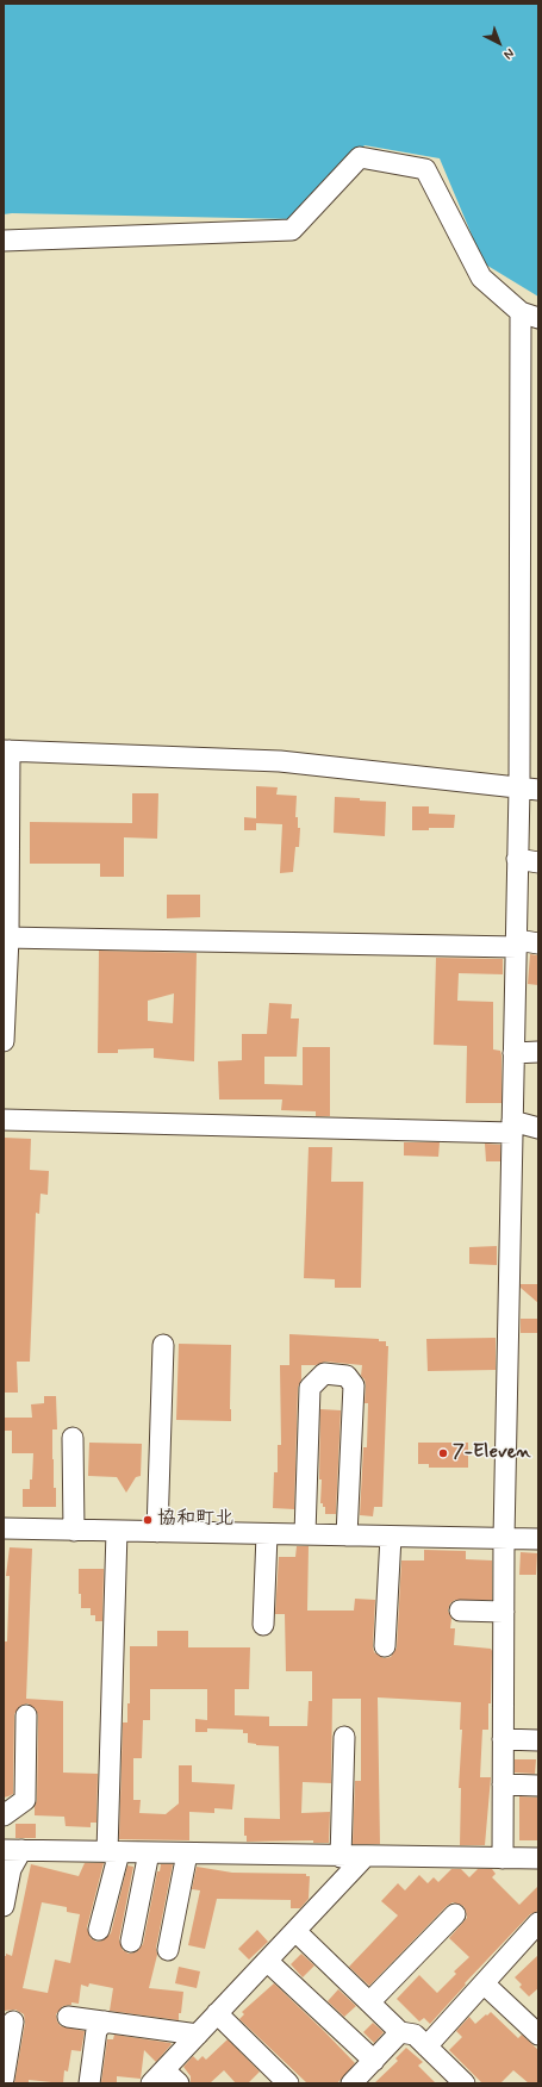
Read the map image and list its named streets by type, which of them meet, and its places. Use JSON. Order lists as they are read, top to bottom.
{
  "places": ["7-Eleven", "協和町北"],
  "north": "bottom right"
}
